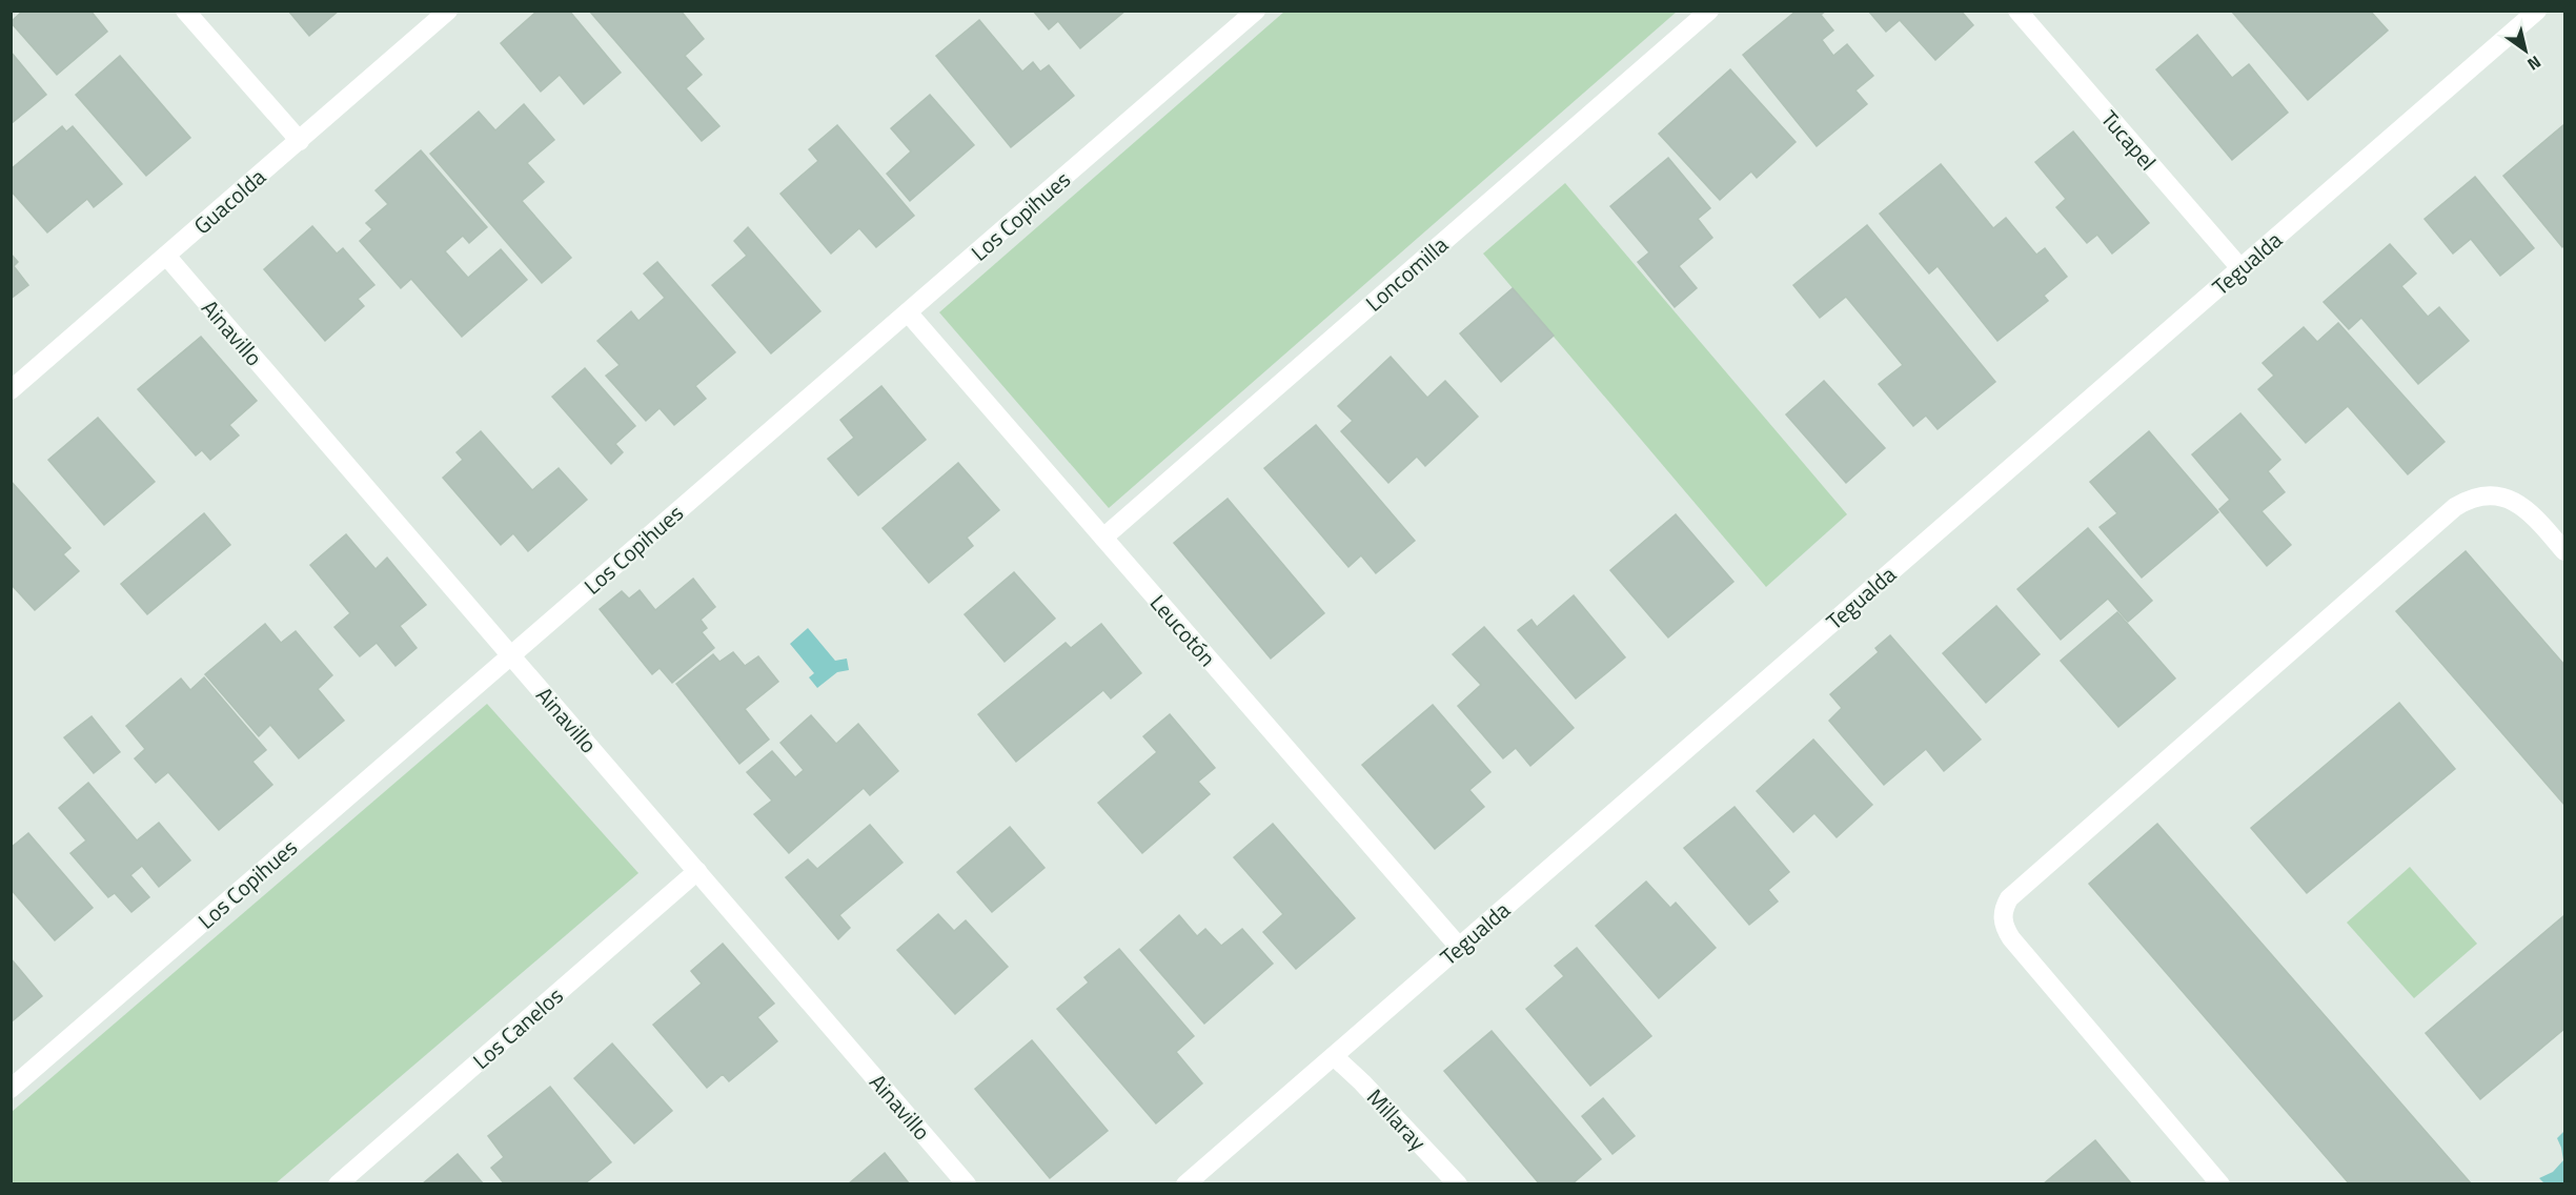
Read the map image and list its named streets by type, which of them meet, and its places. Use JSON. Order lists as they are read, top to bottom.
{
  "streets": {
    "street": [
      "Tucapel",
      "Guacolda",
      "Los Copihues",
      "Tegualda",
      "Loncomilla",
      "Ainavillo",
      "Leucotón",
      "Los Canelos",
      "Millaray"
    ]
  },
  "crossings": [
    ["Tucapel", "Tegualda"],
    ["Guacolda", "Ainavillo"],
    ["Los Copihues", "Ainavillo"],
    ["Los Copihues", "Leucotón"],
    ["Tegualda", "Leucotón"],
    ["Tegualda", "Millaray"],
    ["Loncomilla", "Leucotón"],
    ["Ainavillo", "Los Canelos"]
  ],
  "north": "bottom right"
}
